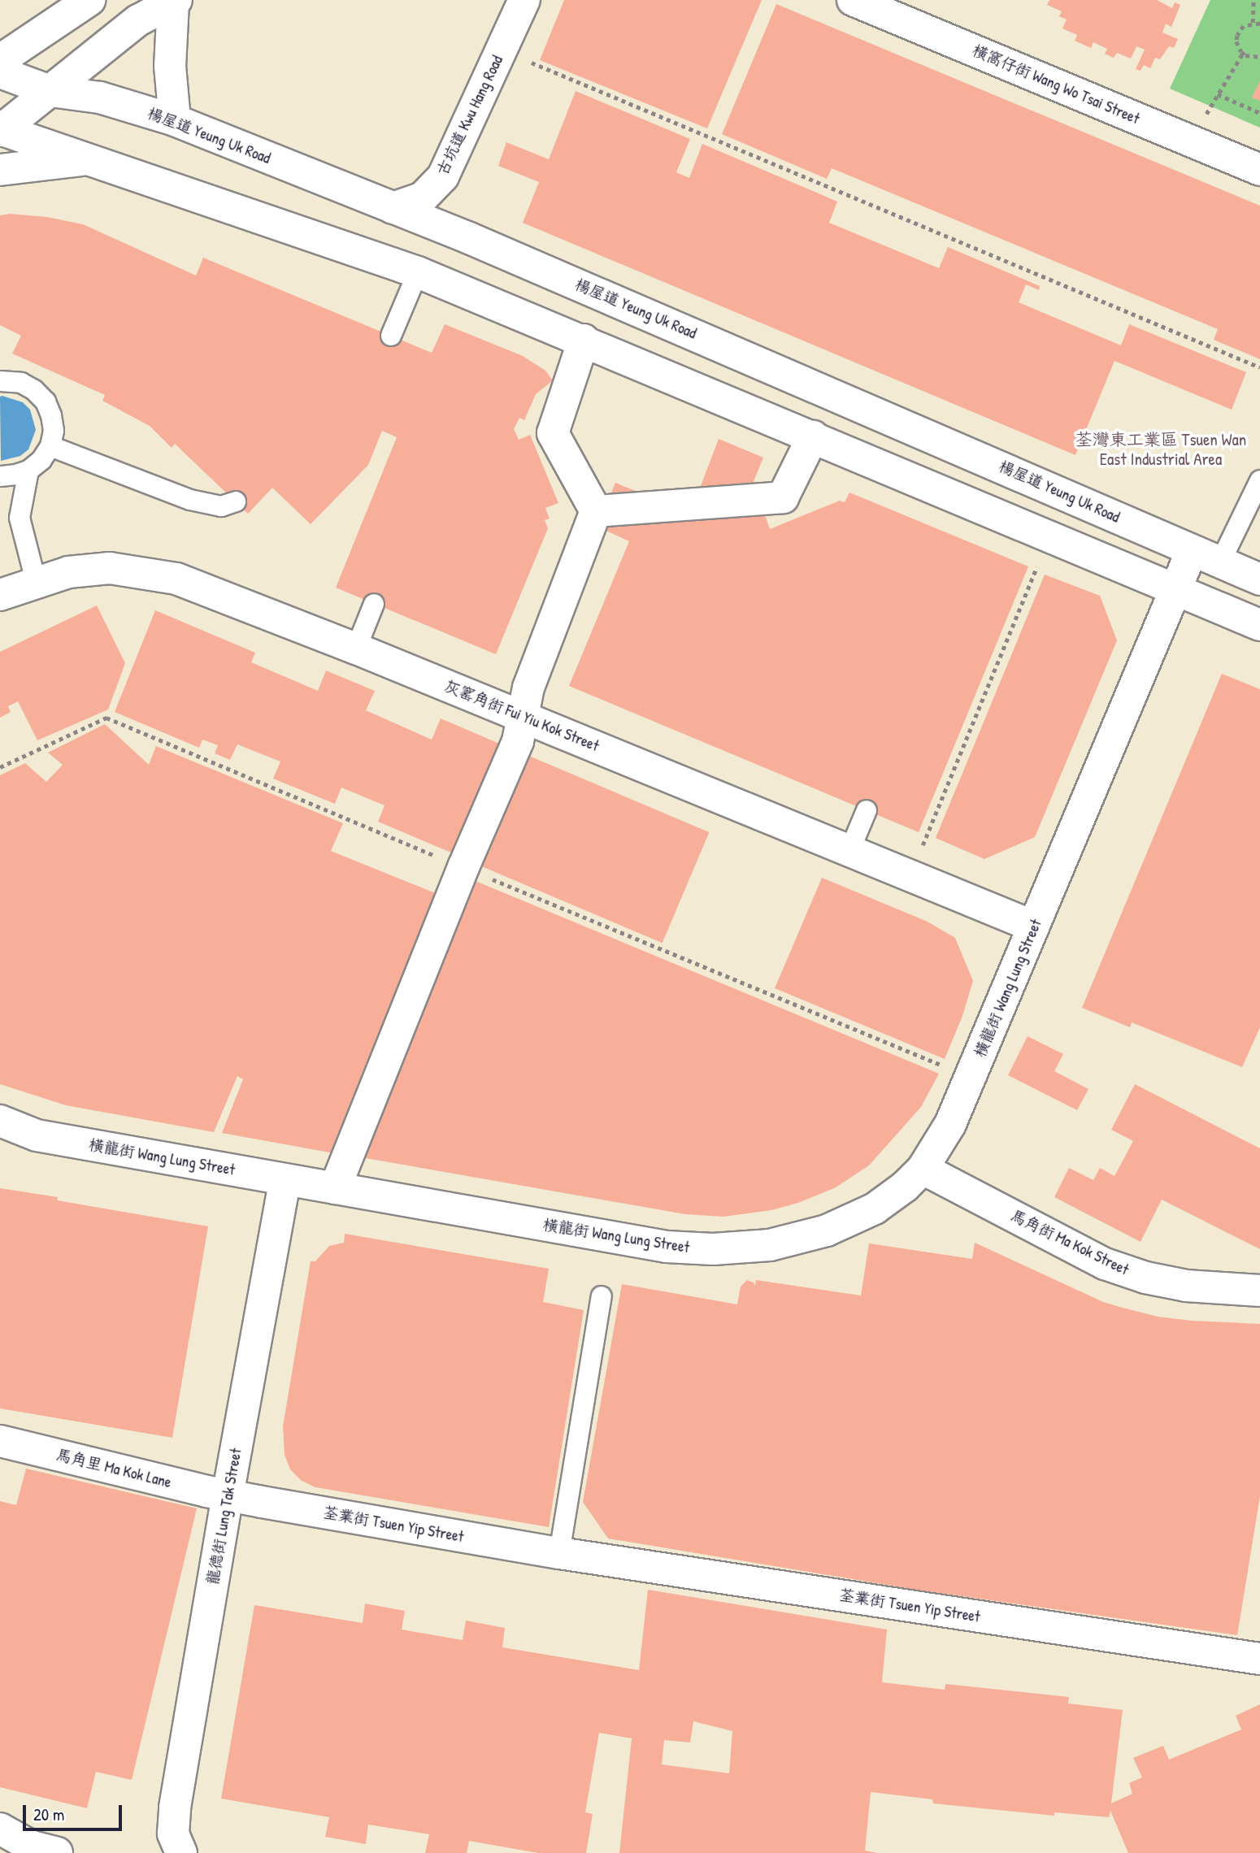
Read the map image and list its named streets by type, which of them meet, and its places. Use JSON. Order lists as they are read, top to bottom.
{
  "streets": {
    "street": [
      "橫窩仔街 Wang Wo Tsai Street",
      "古坑道 Kwu Hang Road",
      "楊屋道 Yeung Uk Road",
      "灰窰角街 Fui Yiu Kok Street",
      "橫龍街 Wang Lung Street",
      "馬角街 Ma Kok Street",
      "馬角里 Ma Kok Lane",
      "龍德街 Lung Tak Street",
      "荃業街 Tsuen Yip Street"
    ]
  },
  "crossings": [
    ["古坑道 Kwu Hang Road", "楊屋道 Yeung Uk Road"],
    ["楊屋道 Yeung Uk Road", "橫龍街 Wang Lung Street"],
    ["灰窰角街 Fui Yiu Kok Street", "橫龍街 Wang Lung Street"],
    ["橫龍街 Wang Lung Street", "馬角街 Ma Kok Street"],
    ["橫龍街 Wang Lung Street", "龍德街 Lung Tak Street"],
    ["馬角里 Ma Kok Lane", "龍德街 Lung Tak Street"],
    ["馬角里 Ma Kok Lane", "荃業街 Tsuen Yip Street"],
    ["龍德街 Lung Tak Street", "荃業街 Tsuen Yip Street"]
  ],
  "districts": ["荃灣東工業區 Tsuen Wan East Industrial Area"],
  "scale_bar": "20 m"
}
